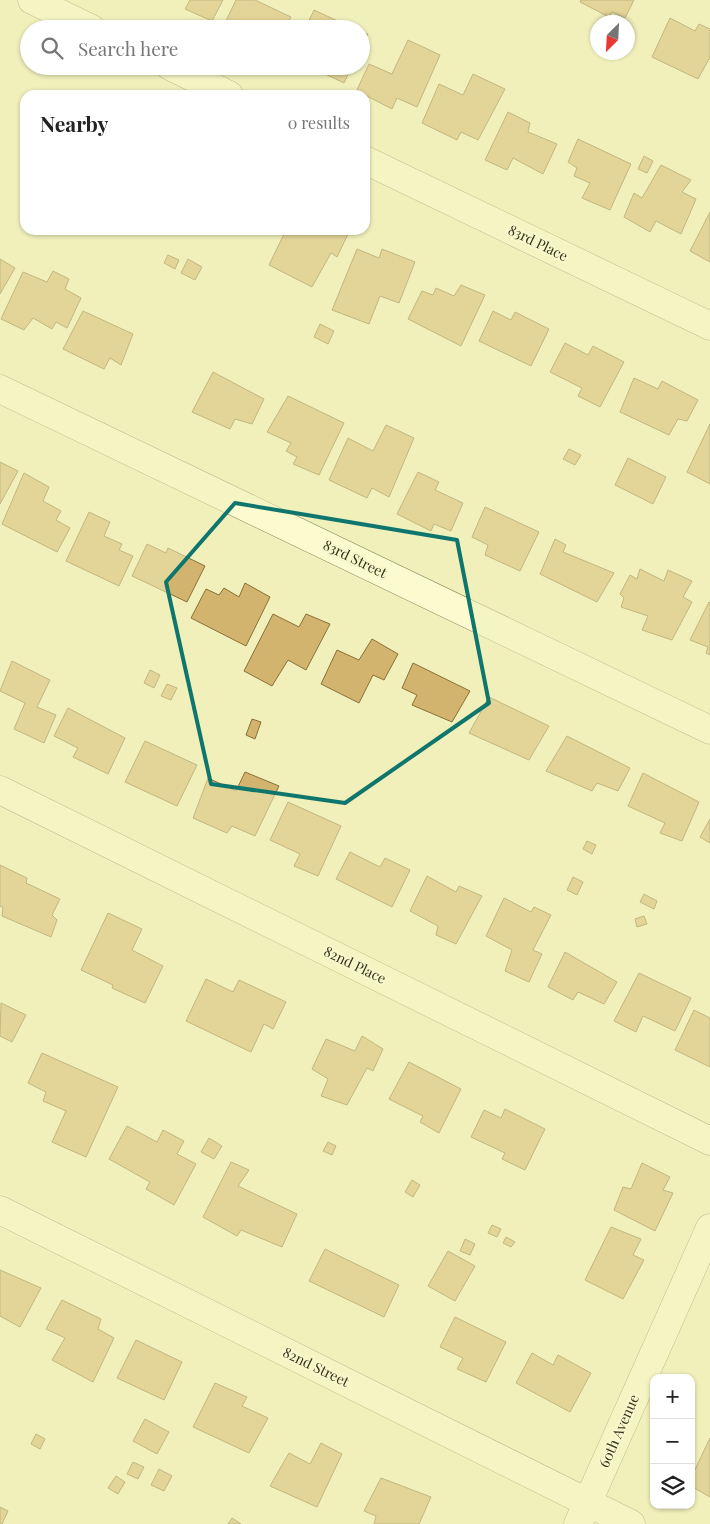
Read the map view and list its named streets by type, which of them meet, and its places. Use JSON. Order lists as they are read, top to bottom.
{
  "streets": {
    "street": [
      "83rd Place",
      "83rd Street",
      "82nd Place",
      "82nd Street",
      "60th Avenue"
    ]
  },
  "crossings": [
    ["82nd Street", "60th Avenue"]
  ],
  "north": "bottom left",
  "page": {
    "search": "Search here",
    "heading": ["Nearby", "0 results"],
    "map_buttons": ["+", "−"]
  }
}
